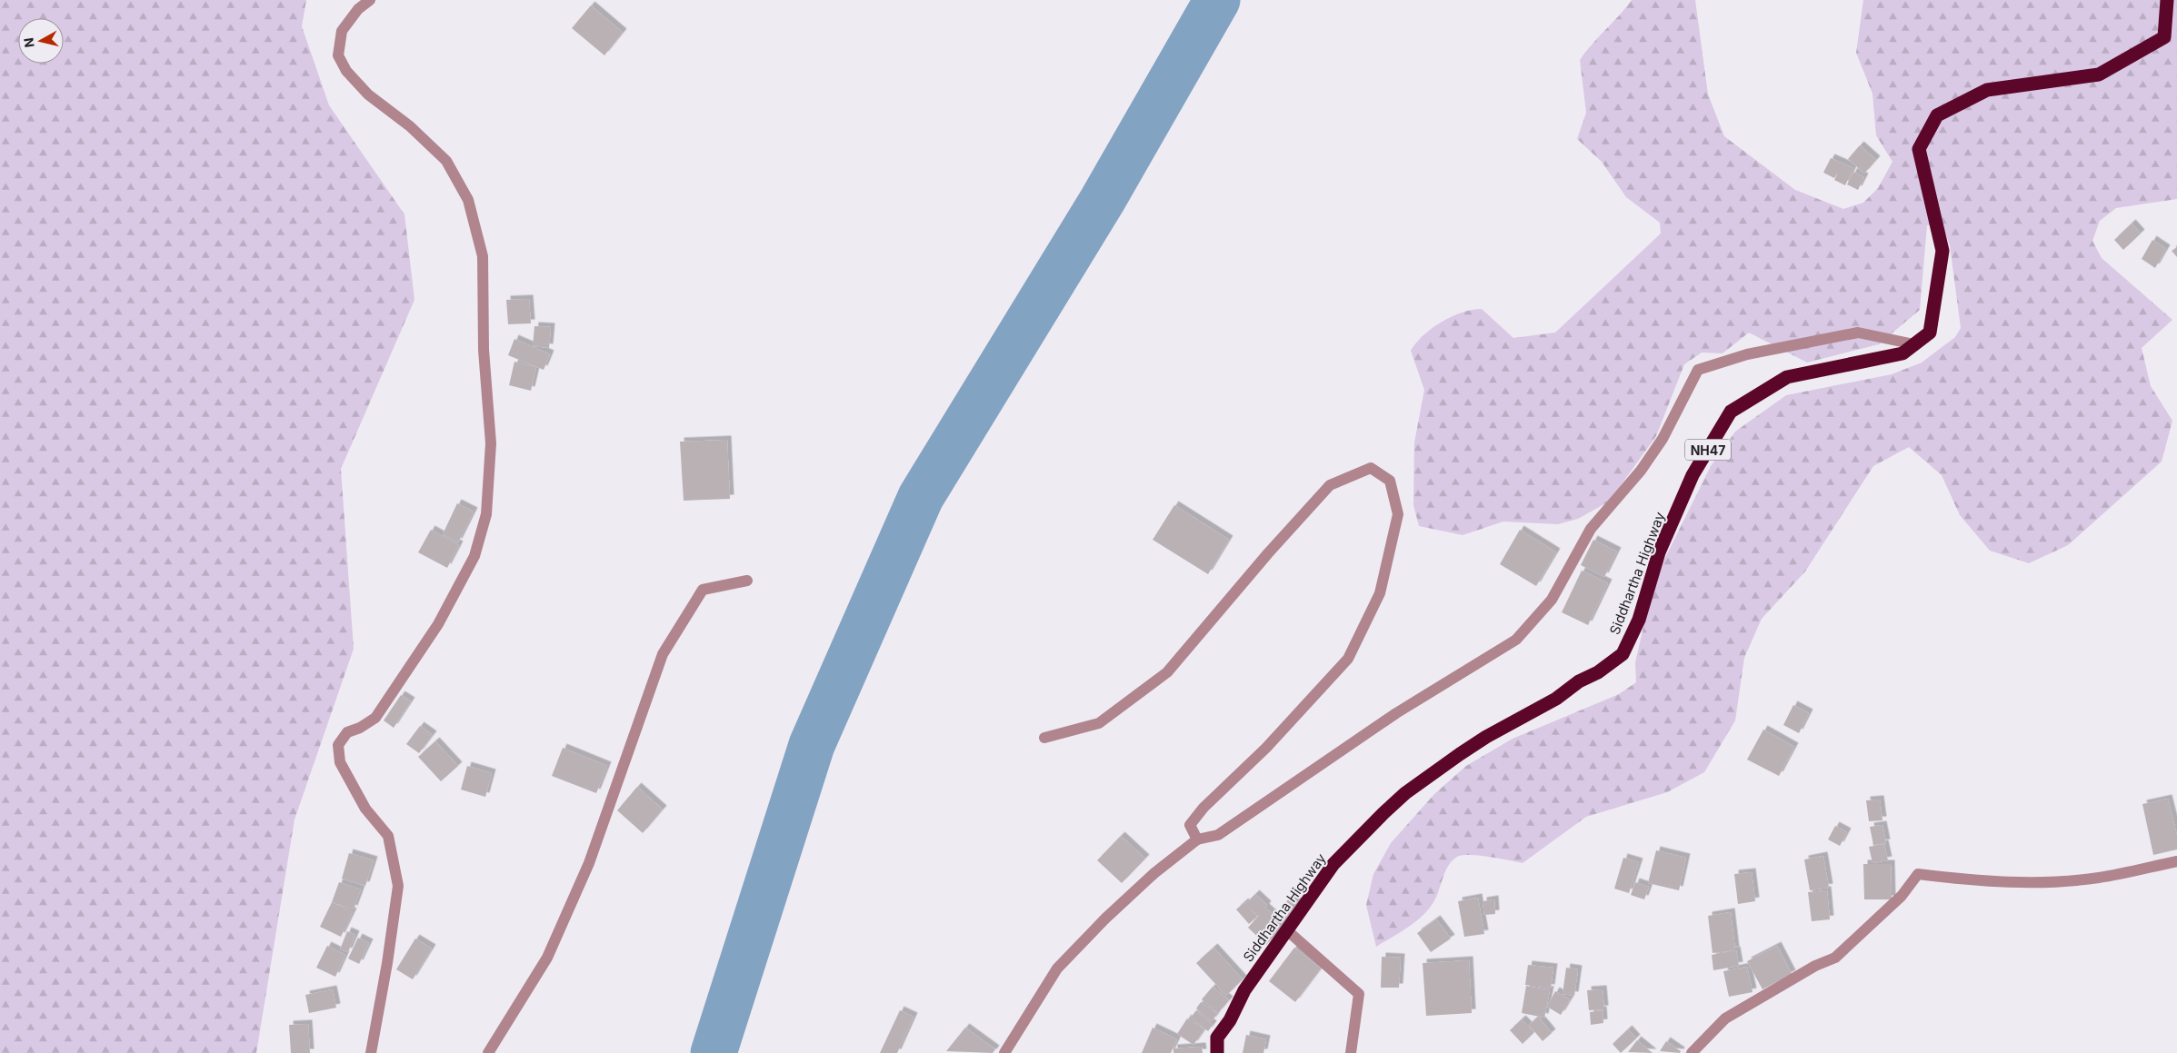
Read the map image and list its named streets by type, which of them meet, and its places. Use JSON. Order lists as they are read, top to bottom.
{
  "streets": {
    "highway": ["NH47", "Siddhartha Highway"]
  },
  "north": "left"
}
